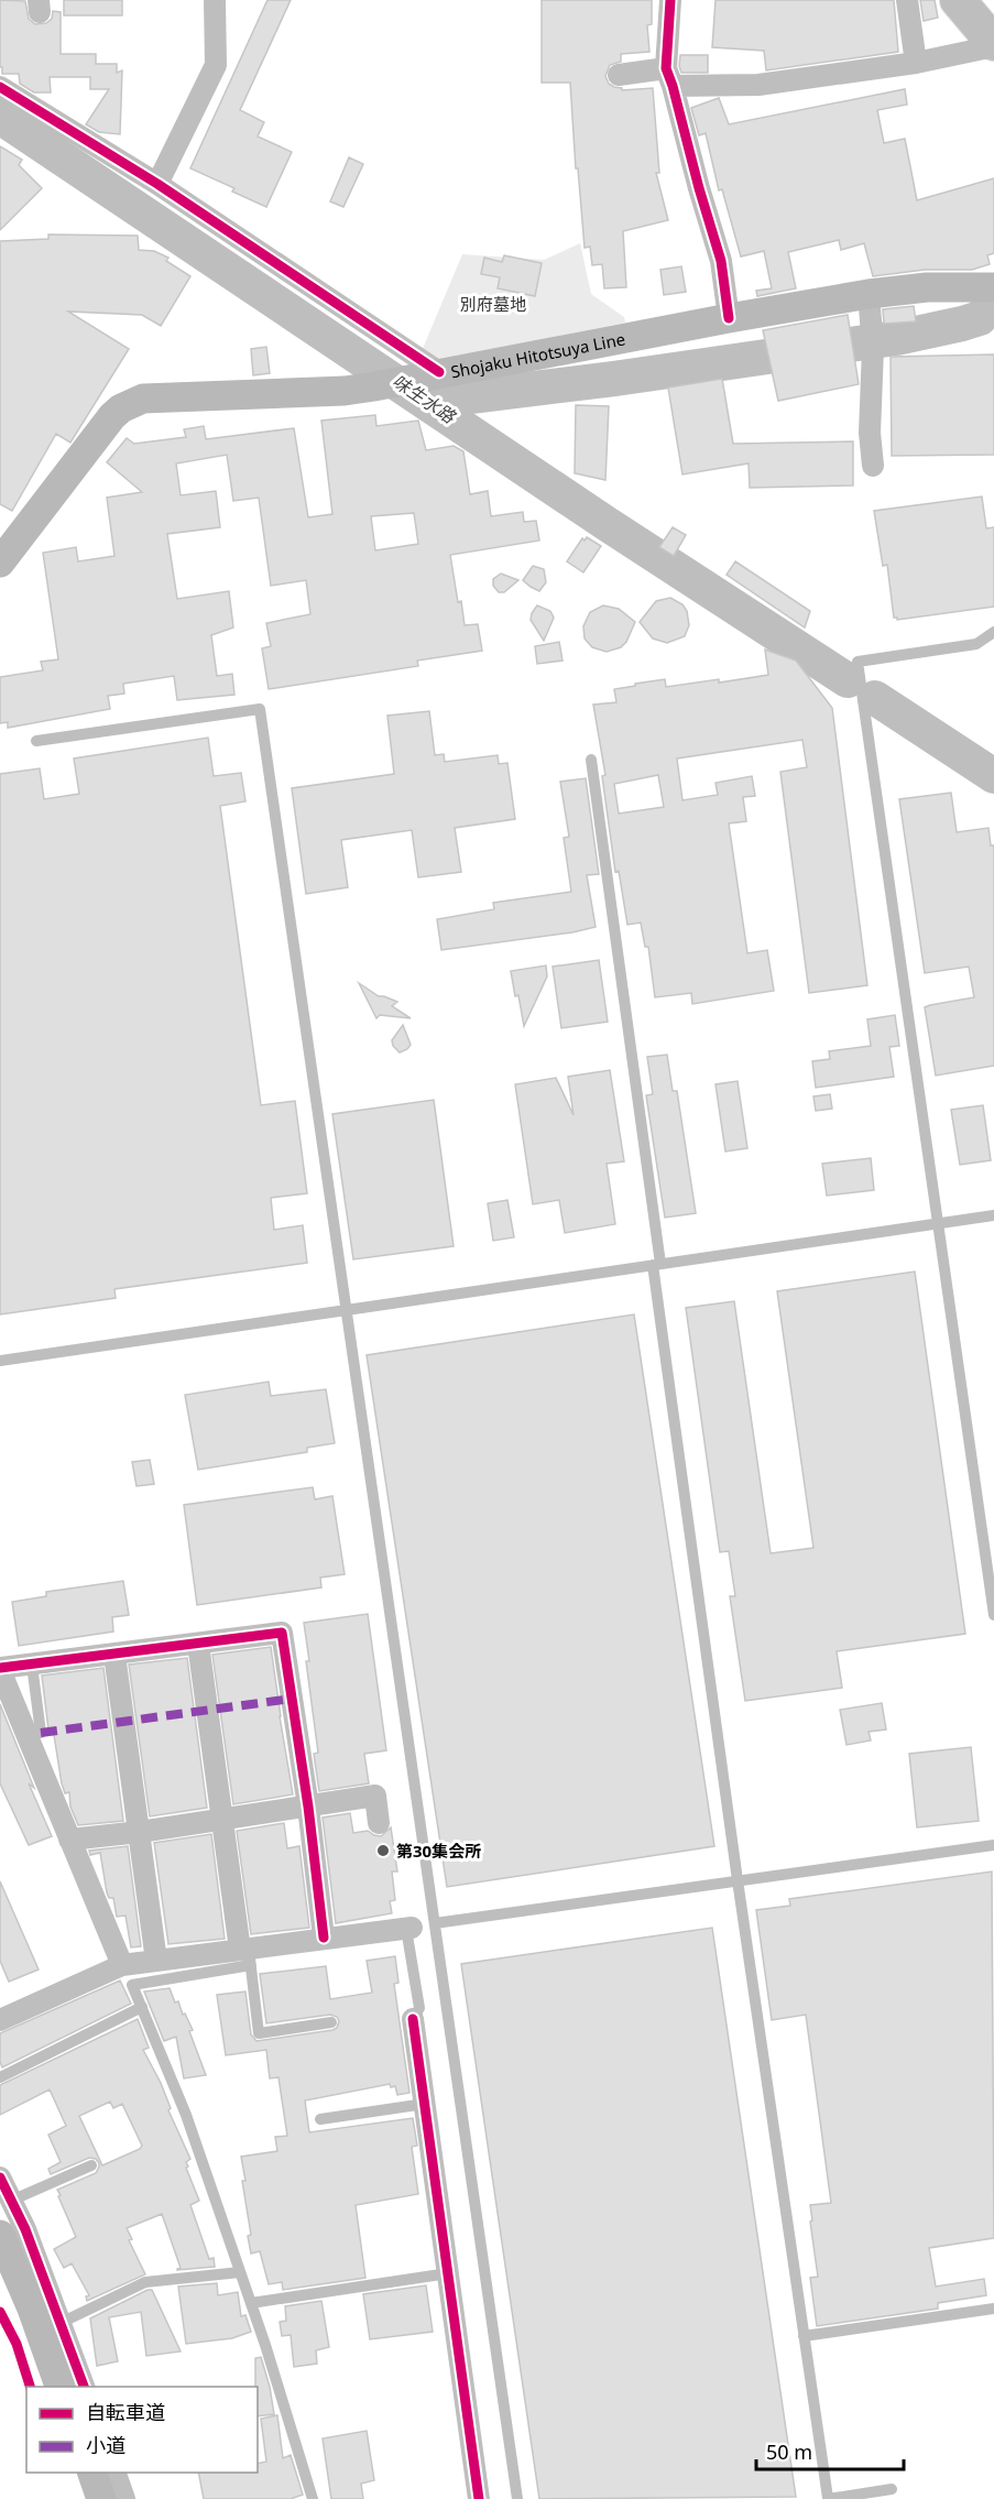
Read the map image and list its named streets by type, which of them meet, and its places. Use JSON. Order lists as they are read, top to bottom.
{
  "streets": {
    "main road": ["Shojaku Hitotsuya Line"]
  },
  "water": ["味生水路"],
  "parks": ["別府墓地"],
  "places": ["第30集会所"],
  "legend": ["自転車道", "小道"],
  "scale_bar": "50 m"
}
